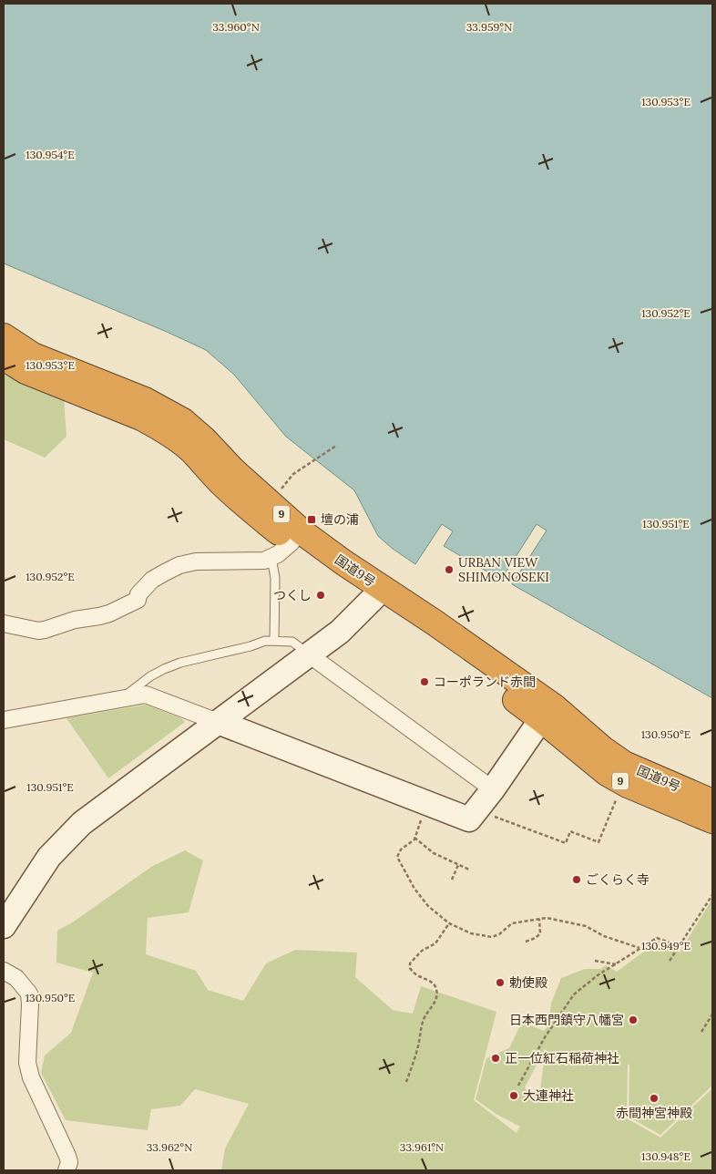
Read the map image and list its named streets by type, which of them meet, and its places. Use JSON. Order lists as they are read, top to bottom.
{
  "streets": {
    "highway": ["9", "国道9号"]
  },
  "places": {
    "transit": ["壇の浦"],
    "other": [
      "URBAN VIEW SHIMONOSEKI",
      "つくし",
      "コーポランド赤間",
      "ごくらく寺",
      "勅使殿",
      "日本西門鎮守八幡宮",
      "正一位紅石稲荷神社",
      "大連神社",
      "赤間神宮神殿"
    ]
  },
  "coordinates": [
    "33.960°N",
    "33.959°N",
    "130.953°E",
    "130.954°E",
    "130.952°E",
    "130.951°E",
    "130.950°E",
    "130.949°E",
    "33.962°N",
    "33.961°N",
    "130.948°E"
  ]
}
